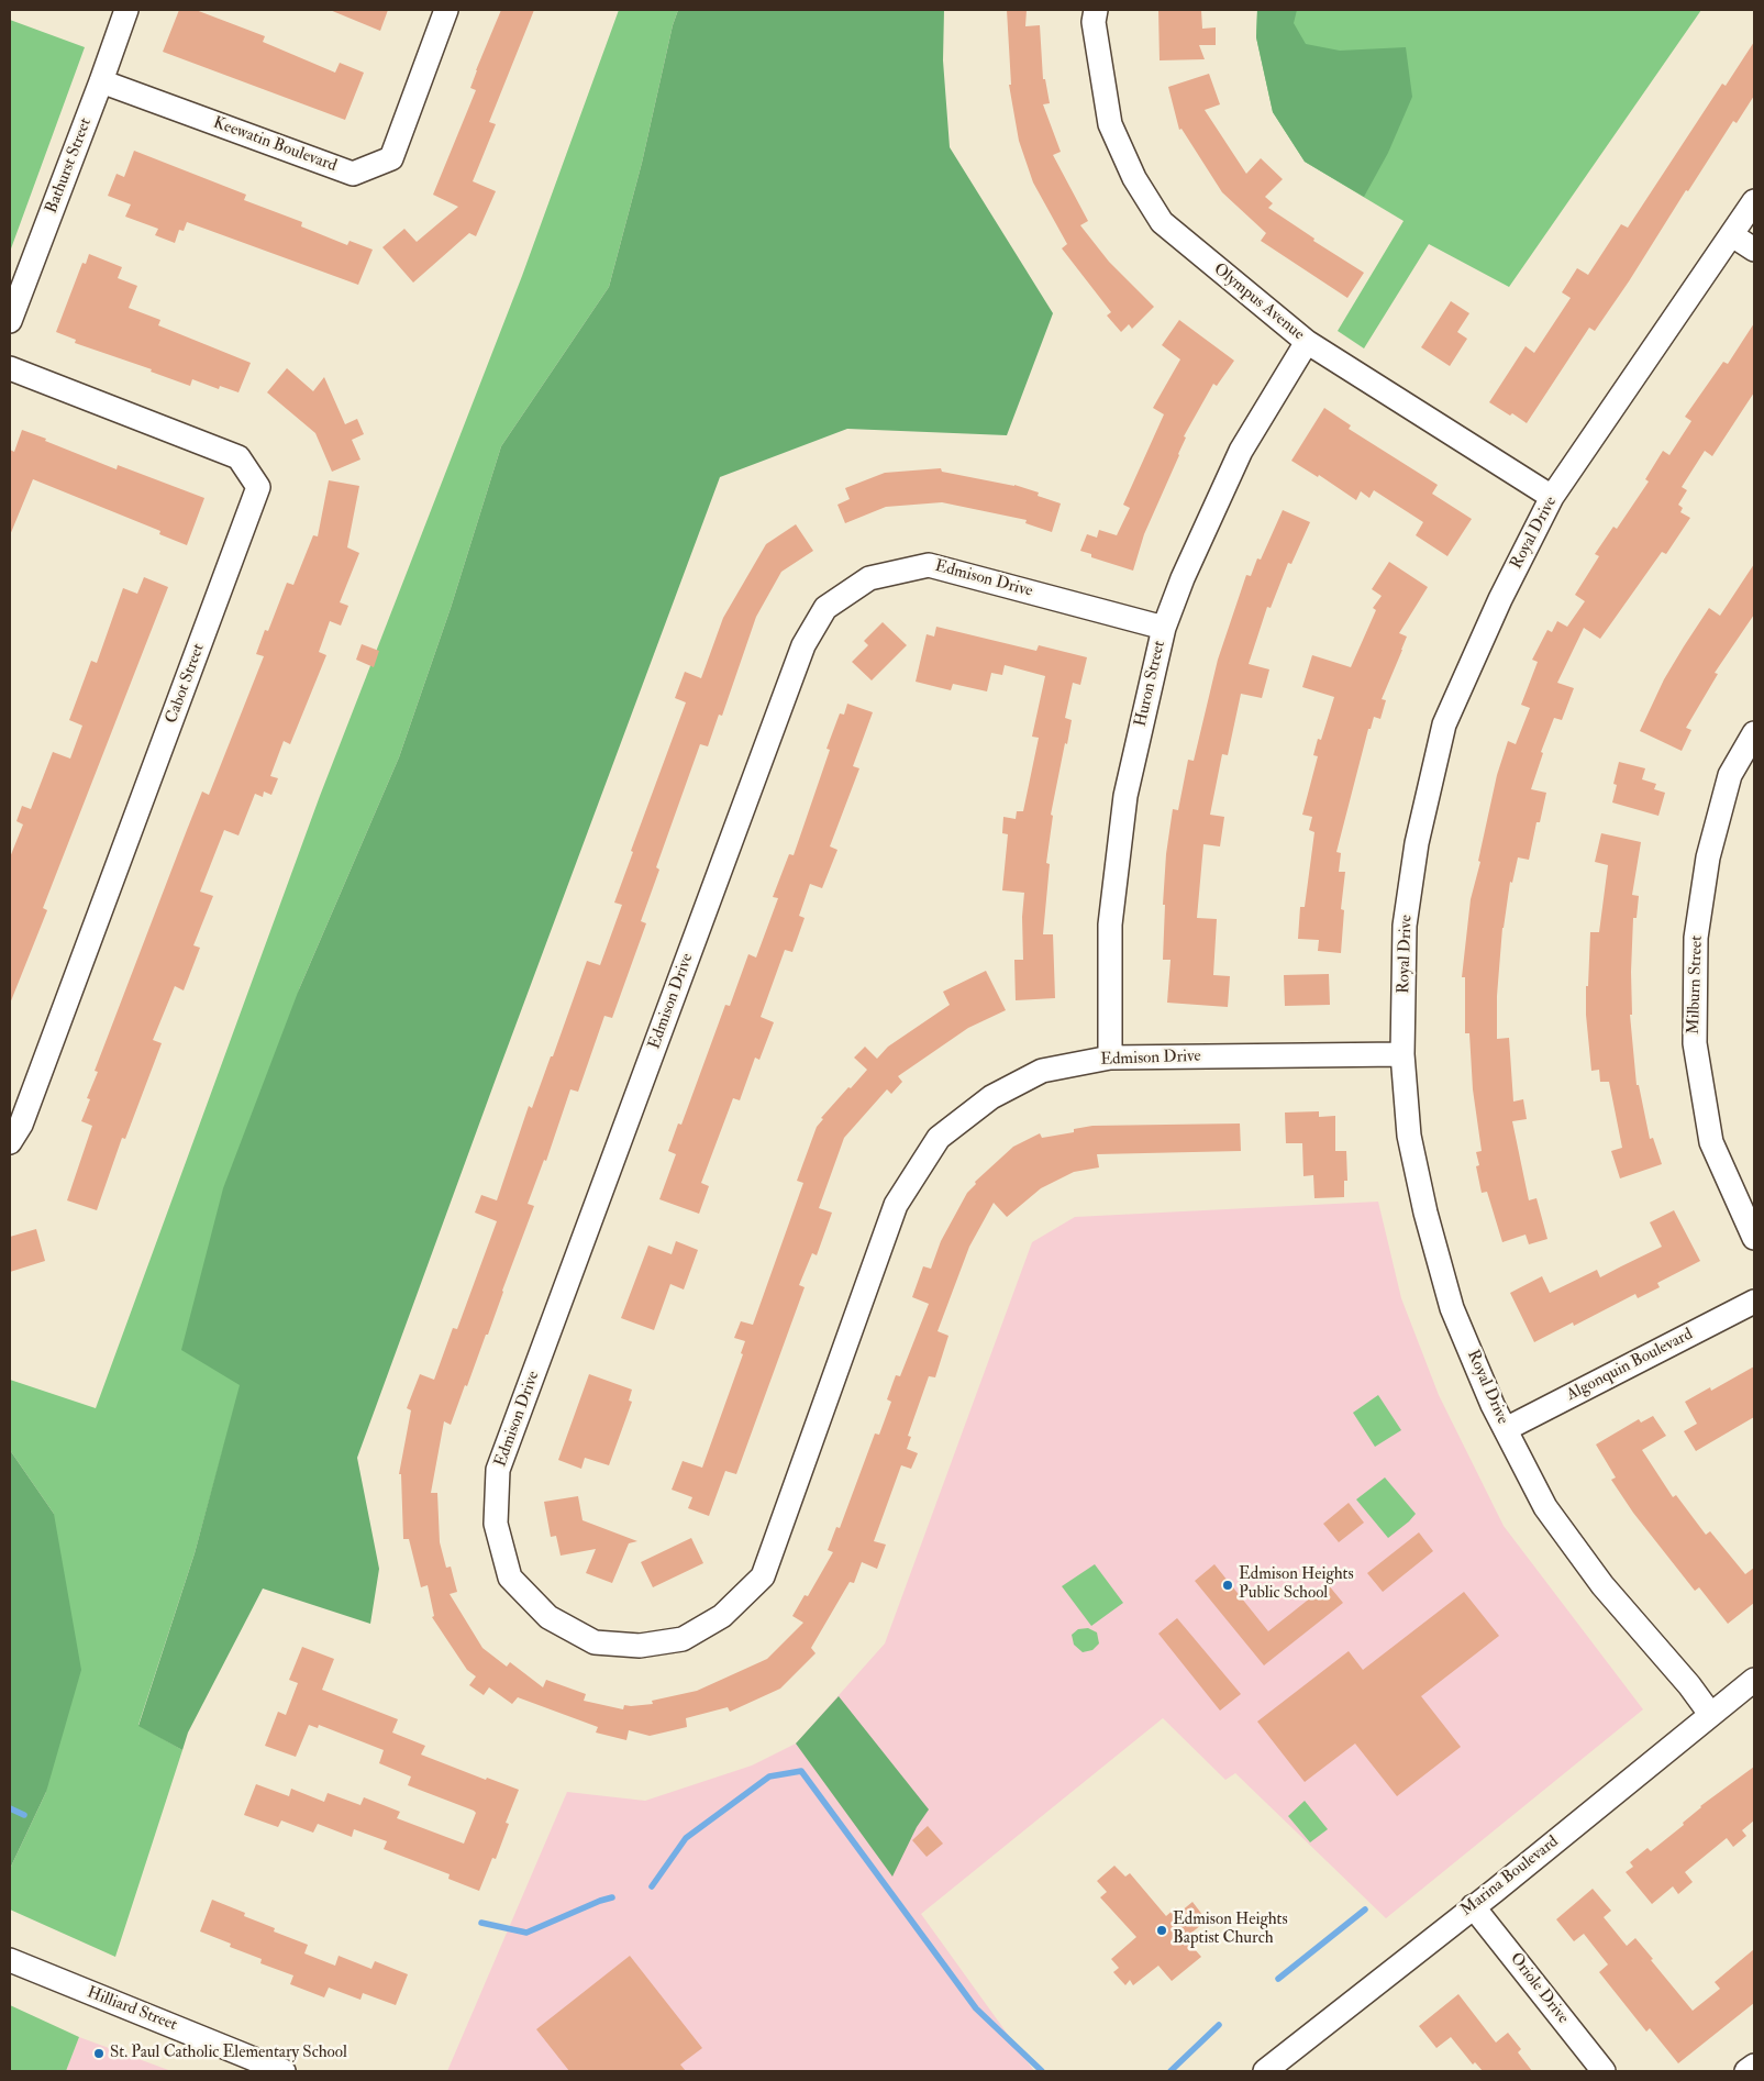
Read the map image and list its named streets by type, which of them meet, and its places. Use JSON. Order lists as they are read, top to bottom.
{
  "streets": {
    "street": [
      "Keewatin Boulevard",
      "Bathurst Street",
      "Olympus Avenue",
      "Royal Drive",
      "Edmison Drive",
      "Cabot Street",
      "Huron Street",
      "Milburn Street",
      "Algonquin Boulevard",
      "Marina Boulevard",
      "Oriole Drive",
      "Hilliard Street"
    ]
  },
  "crossings": [
    ["Keewatin Boulevard", "Bathurst Street"],
    ["Olympus Avenue", "Royal Drive"],
    ["Olympus Avenue", "Huron Street"],
    ["Royal Drive", "Edmison Drive"],
    ["Royal Drive", "Algonquin Boulevard"],
    ["Royal Drive", "Marina Boulevard"],
    ["Edmison Drive", "Huron Street"],
    ["Marina Boulevard", "Oriole Drive"]
  ],
  "places": ["Edmison Heights Public School", "Edmison Heights Baptist Church", "St. Paul Catholic Elementary School"]
}
